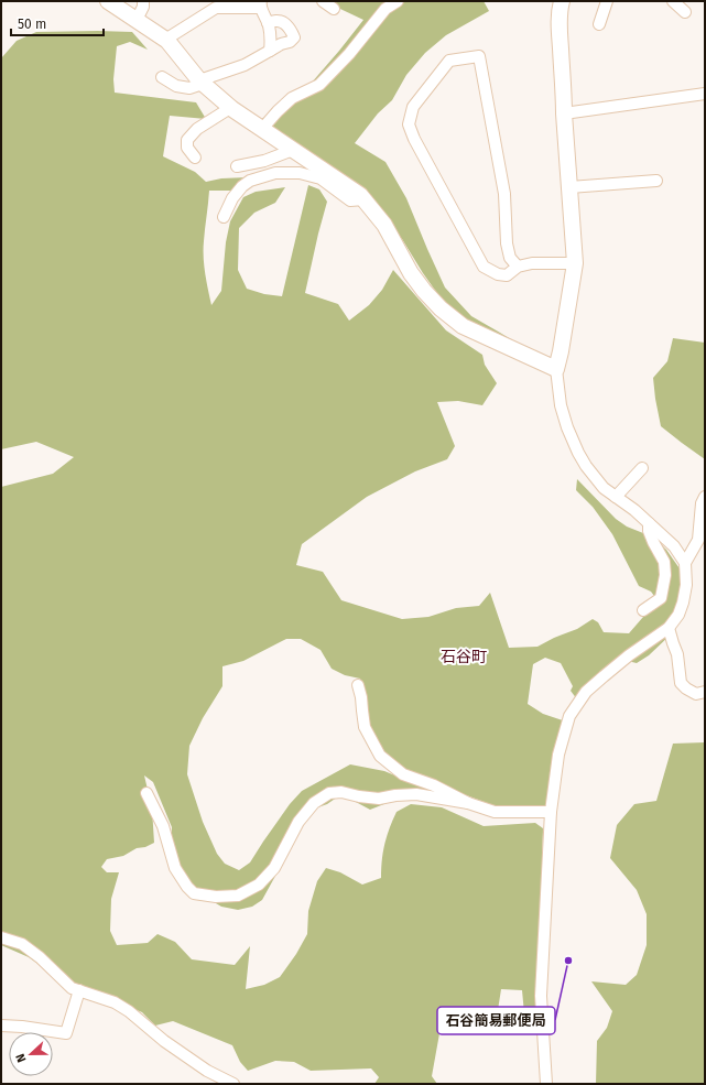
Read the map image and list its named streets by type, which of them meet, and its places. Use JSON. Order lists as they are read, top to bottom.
{
  "districts": ["石谷町"],
  "places": ["石谷簡易郵便局"],
  "scale_bar": "50 m",
  "north": "left"
}
